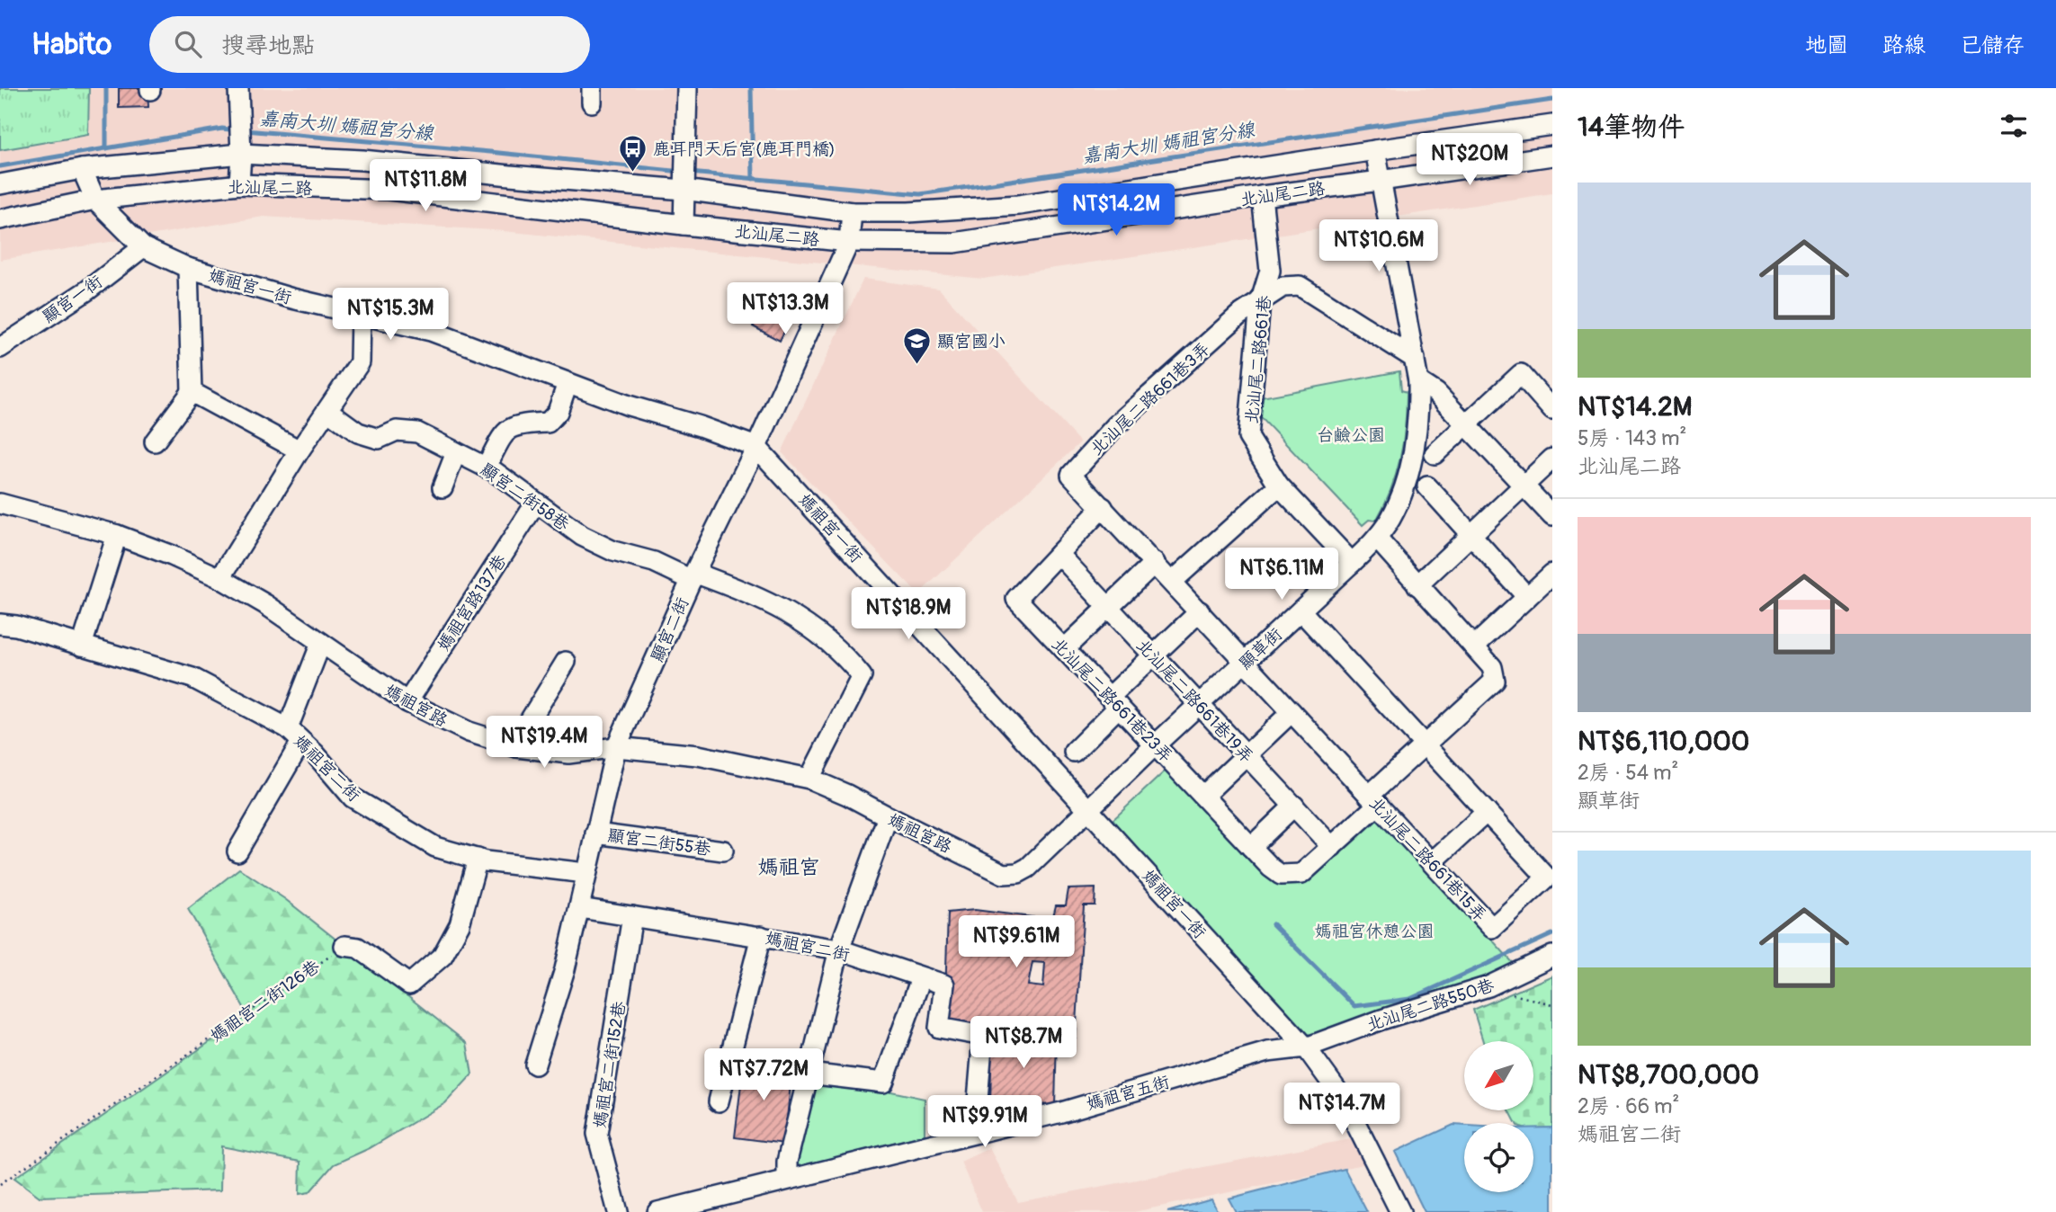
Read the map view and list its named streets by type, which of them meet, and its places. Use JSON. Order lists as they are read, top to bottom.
{
  "streets": {
    "street": [
      "北汕尾二路",
      "媽祖宮一街",
      "顯宮一街",
      "北汕尾二路661巷",
      "北汕尾二路661巷3弄",
      "顯宮二街58巷",
      "媽祖宮路137巷",
      "顯宮二街",
      "顯草街",
      "北汕尾二路661巷23弄",
      "北汕尾二路661巷19弄",
      "媽祖宮路",
      "媽祖宮二街",
      "顯宮二街55巷",
      "北汕尾二路661巷15弄",
      "北汕尾二路550巷",
      "媽祖宮二街152巷",
      "媽祖宮五街"
    ],
    "path": ["媽祖宮二街126巷"]
  },
  "crossings": [
    ["北汕尾二路", "媽祖宮一街"],
    ["北汕尾二路", "北汕尾二路661巷"],
    ["北汕尾二路", "顯宮二街"],
    ["媽祖宮一街", "顯宮一街"],
    ["媽祖宮一街", "顯宮二街"],
    ["媽祖宮一街", "顯草街"],
    ["媽祖宮一街", "媽祖宮路"],
    ["媽祖宮一街", "北汕尾二路550巷"],
    ["媽祖宮一街", "媽祖宮五街"],
    ["北汕尾二路661巷", "北汕尾二路661巷3弄"],
    ["北汕尾二路661巷", "顯草街"],
    ["北汕尾二路661巷3弄", "顯草街"],
    ["北汕尾二路661巷3弄", "北汕尾二路661巷23弄"],
    ["北汕尾二路661巷3弄", "北汕尾二路661巷15弄"],
    ["顯宮二街58巷", "媽祖宮路137巷"],
    ["顯宮二街58巷", "顯宮二街"],
    ["顯宮二街58巷", "媽祖宮路"],
    ["媽祖宮路137巷", "媽祖宮路"],
    ["顯宮二街", "媽祖宮路"],
    ["顯宮二街", "媽祖宮二街"],
    ["顯宮二街", "顯宮二街55巷"],
    ["顯草街", "北汕尾二路661巷23弄"],
    ["顯草街", "北汕尾二路661巷19弄"],
    ["顯草街", "媽祖宮路"],
    ["顯草街", "北汕尾二路661巷15弄"],
    ["北汕尾二路661巷23弄", "北汕尾二路661巷19弄"],
    ["媽祖宮二街", "媽祖宮二街152巷"],
    ["媽祖宮二街", "媽祖宮五街"],
    ["北汕尾二路550巷", "媽祖宮五街"]
  ],
  "districts": ["媽祖宮"],
  "water": ["嘉南大圳 媽祖宮分線"],
  "parks": ["台鹼公園", "媽祖宮休憩公園"],
  "places": {
    "bus stop": ["鹿耳門天后宮(鹿耳門橋)"],
    "school or university": ["顯宮國小"]
  },
  "north": "bottom left",
  "page": {
    "header": "Habito",
    "search": "搜尋地點",
    "nav": ["地圖", "路線", "已儲存"],
    "heading": "14筆物件",
    "price": [
      "NT$20M",
      "NT$11.8M",
      "NT$14.2M",
      "NT$10.6M",
      "NT$13.3M",
      "NT$15.3M",
      "NT$6.11M",
      "NT$18.9M",
      "NT$19.4M",
      "NT$9.61M",
      "NT$8.7M",
      "NT$7.72M",
      "NT$14.7M",
      "NT$9.91M"
    ],
    "list": [
      {
        "name": "NT$14.2M",
        "note": "5房 · 143 m² · 北汕尾二路"
      },
      {
        "name": "NT$6,110,000",
        "note": "2房 · 54 m² · 顯草街"
      },
      {
        "name": "NT$8,700,000",
        "note": "2房 · 66 m² · 媽祖宮二街"
      }
    ]
  }
}
